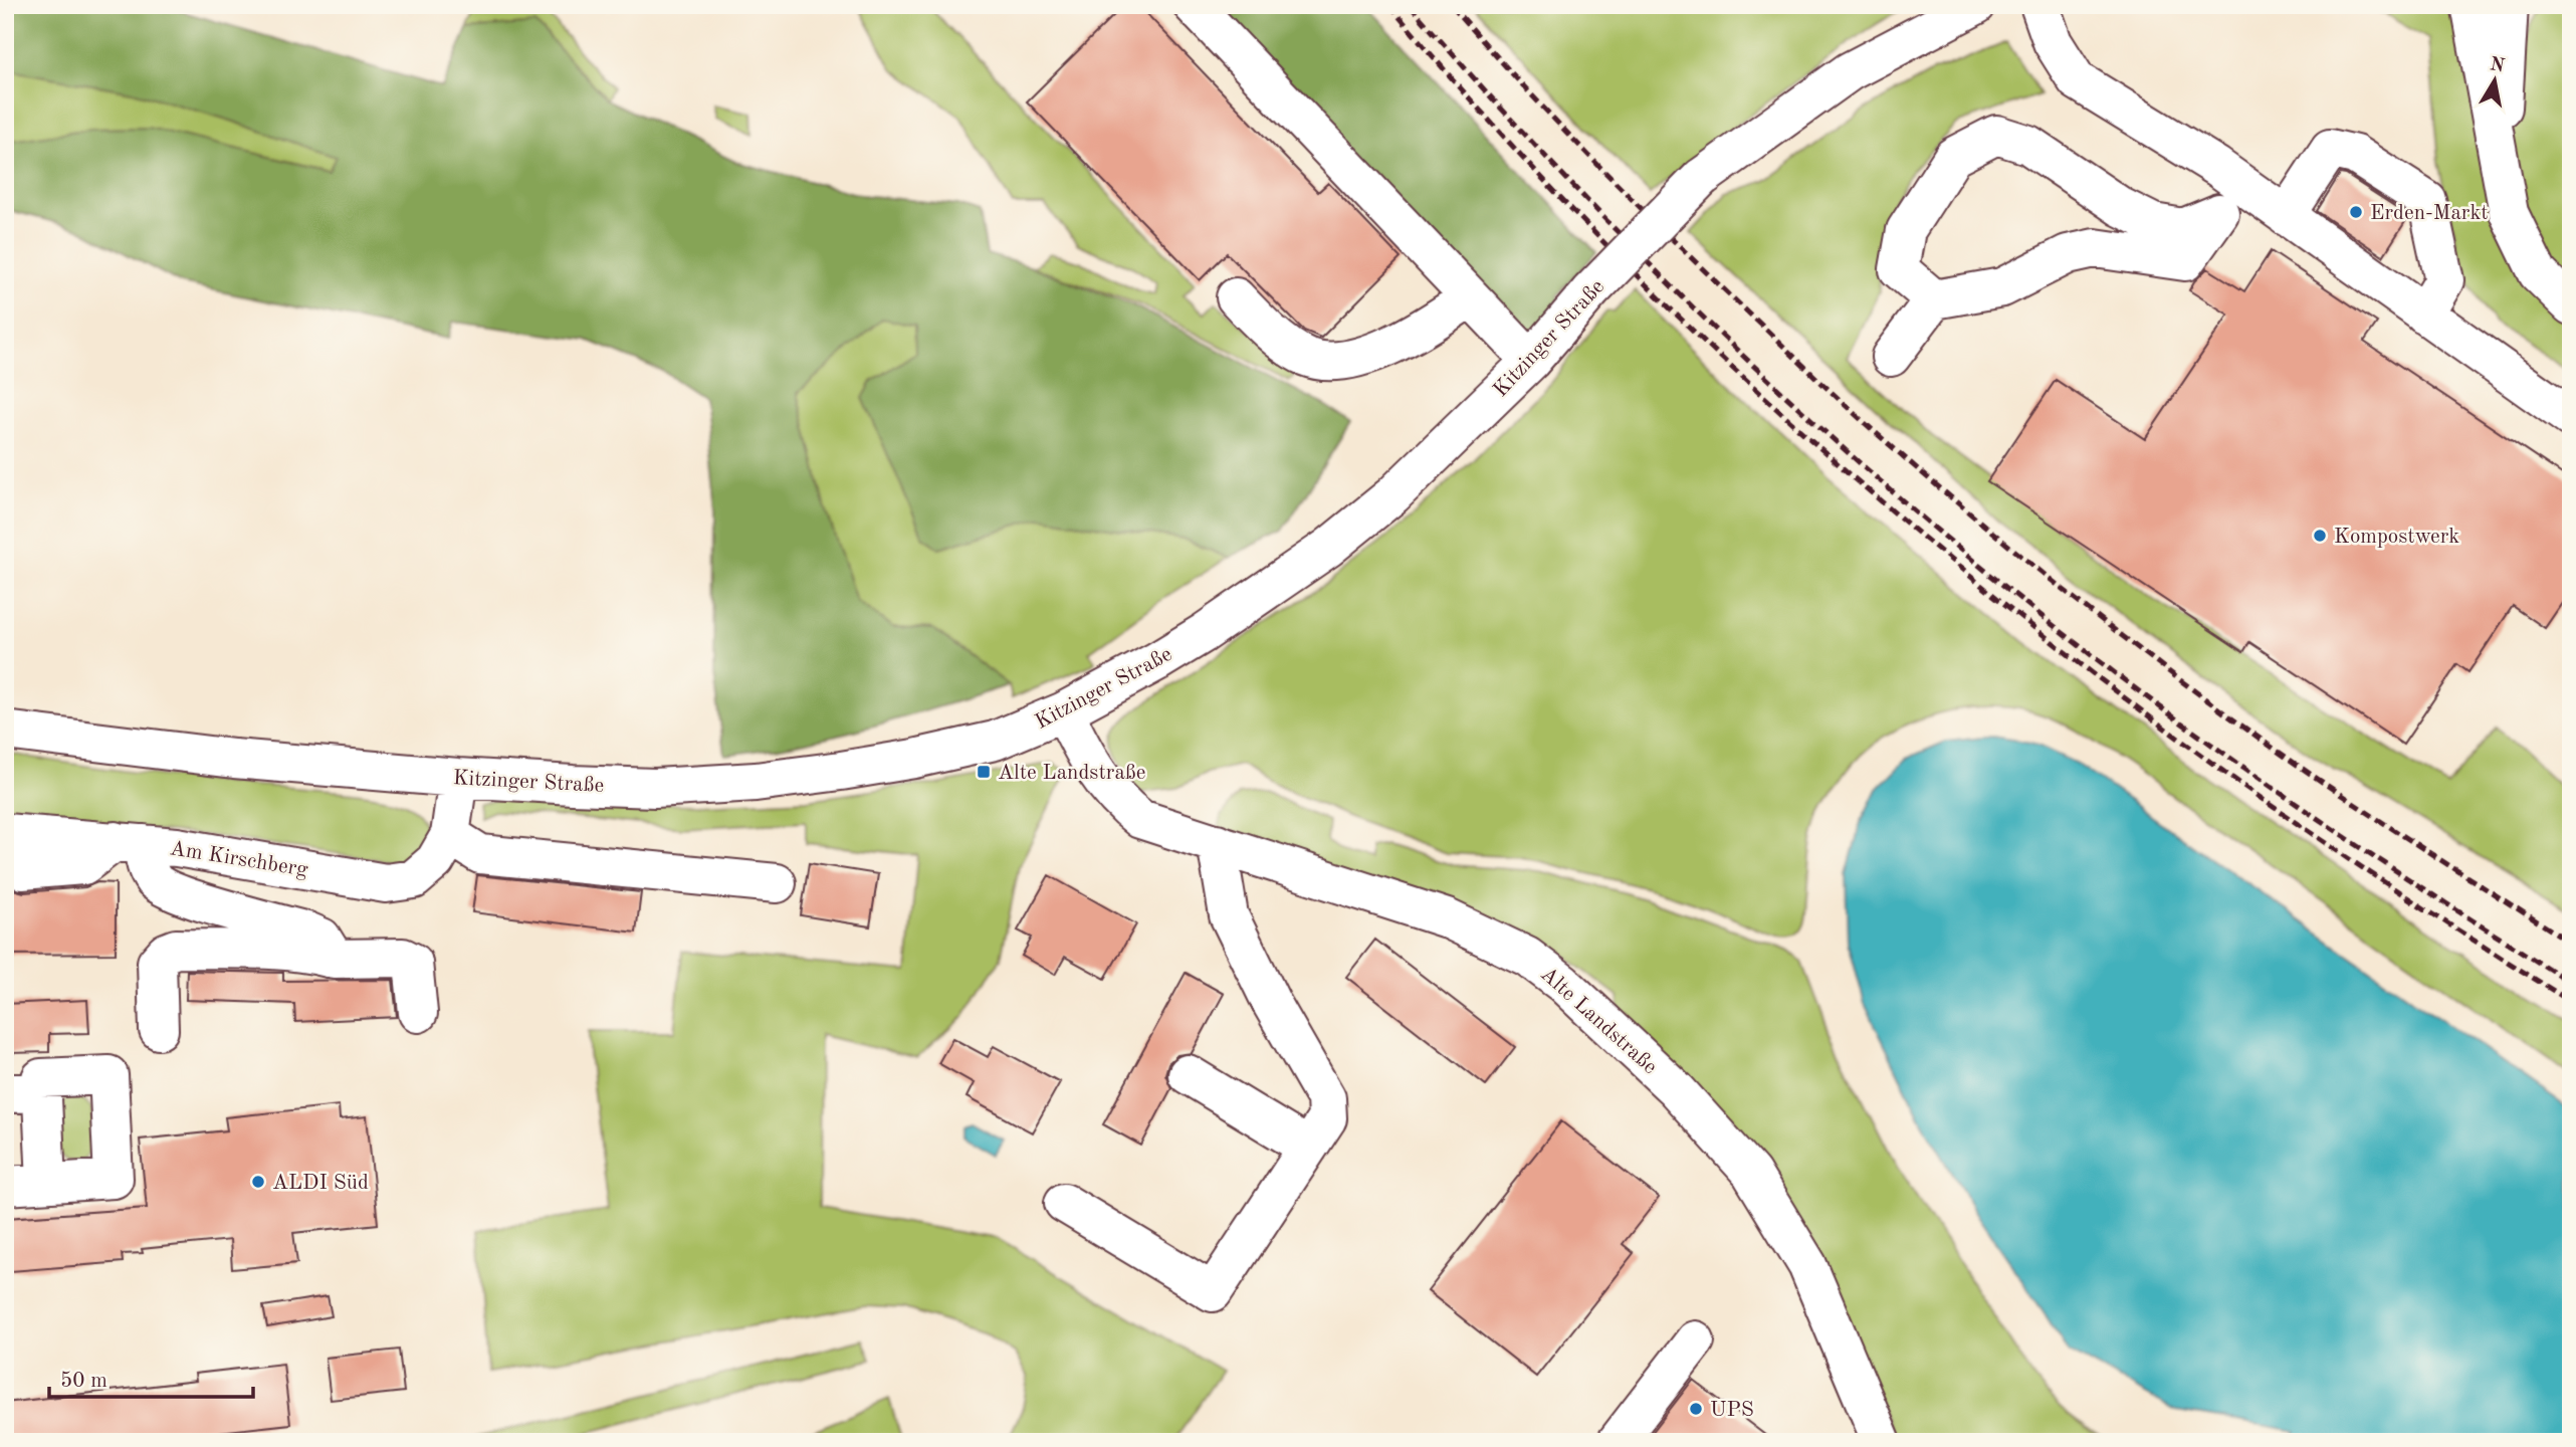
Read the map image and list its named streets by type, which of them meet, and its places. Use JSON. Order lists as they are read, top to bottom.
{
  "streets": {
    "main road": ["Kitzinger Straße", "Am Kirschberg", "Alte Landstraße"]
  },
  "crossings": [
    ["Kitzinger Straße", "Am Kirschberg"],
    ["Kitzinger Straße", "Alte Landstraße"]
  ],
  "places": {
    "other": [
      "Erden-Markt",
      "Kompostwerk",
      "ALDI Süd",
      "UPS"
    ],
    "transit": ["Alte Landstraße"]
  },
  "scale_bar": "50 m",
  "north": "top"
}
